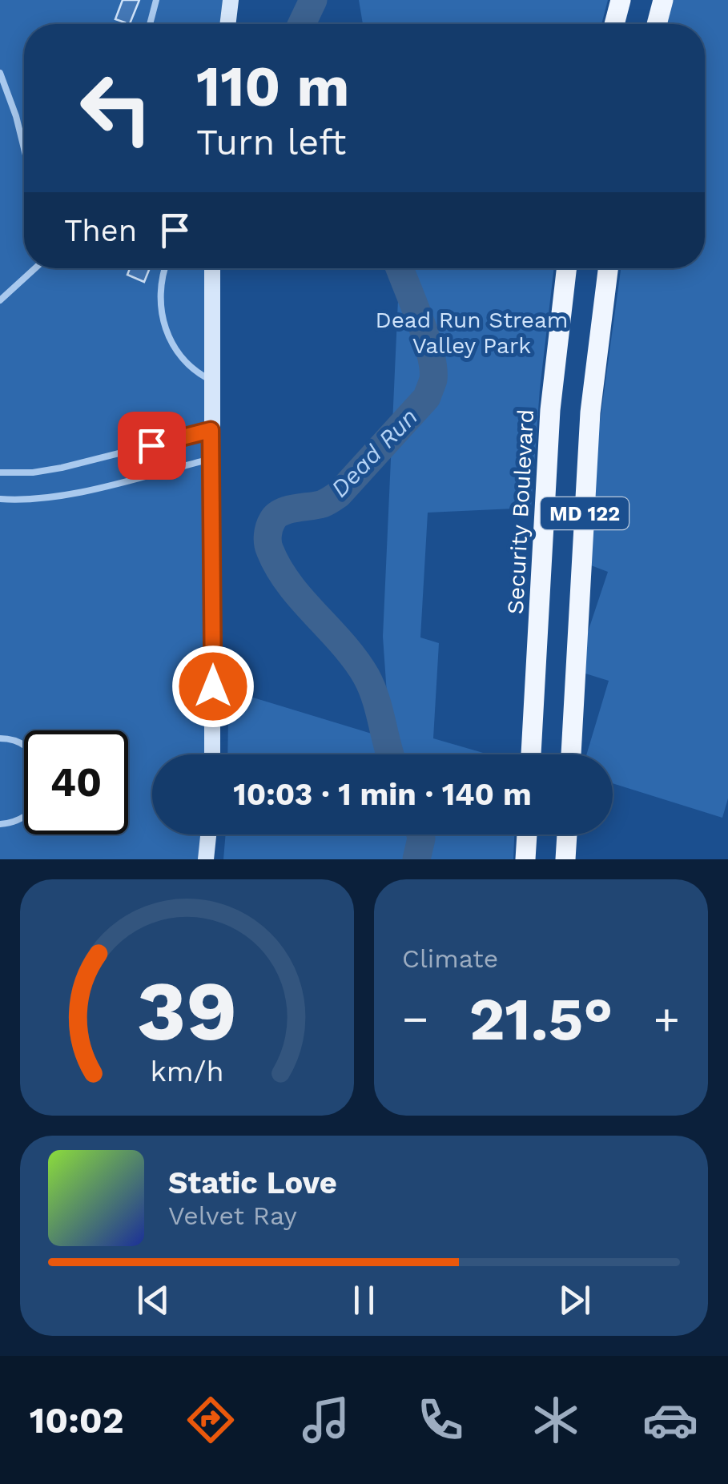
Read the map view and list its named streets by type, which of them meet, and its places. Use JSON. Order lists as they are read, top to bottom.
{
  "streets": {
    "main road": ["Security Boulevard", "MD 122"]
  },
  "water": ["Dead Run"],
  "parks": ["Dead Run Stream Valley Park"],
  "page": {
    "turn": ["110 m", "Turn left"],
    "then": "Then",
    "limit": "40",
    "trip": "10:03 · 1 min · 140 m",
    "tile": "Climate",
    "heat": ["−", "21.5°", "+"],
    "song": ["Static Love", "Velvet Ray"],
    "tabs": "10:02",
    "gauge": ["39", "km/h"]
  }
}
